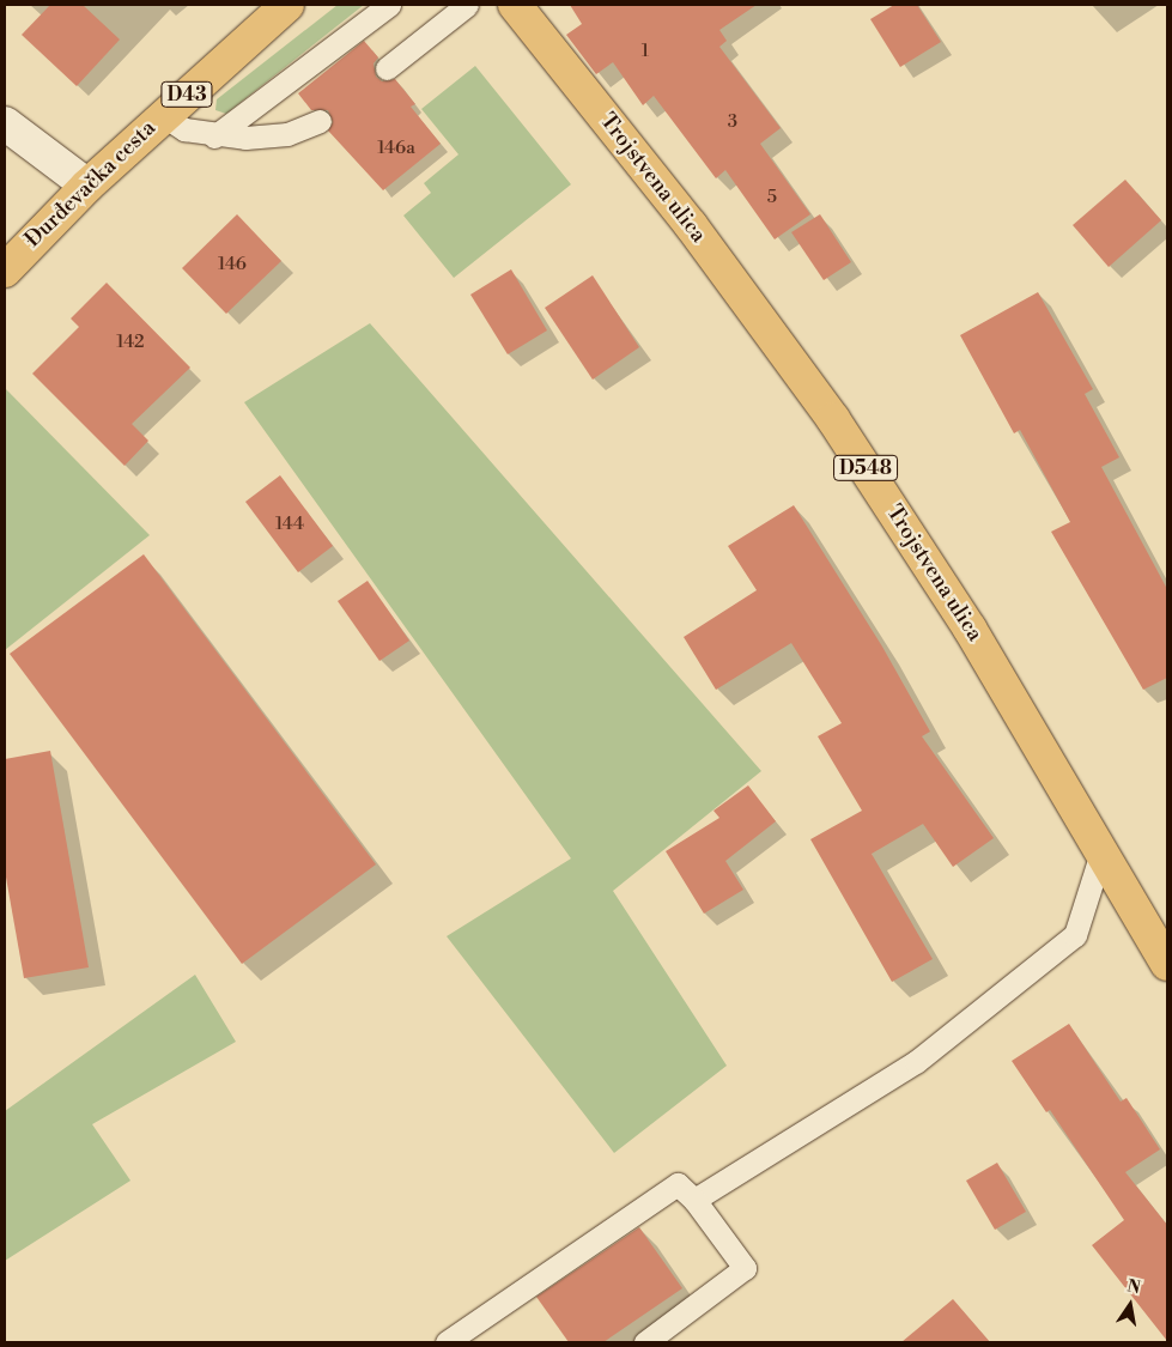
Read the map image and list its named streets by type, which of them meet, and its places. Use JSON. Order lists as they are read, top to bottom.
{
  "streets": {
    "main road": [
      "D43",
      "Trojstvena ulica",
      "Đurđevačka cesta",
      "D548"
    ]
  },
  "house_numbers": [
    "1",
    "3",
    "146a",
    "5",
    "146",
    "142",
    "144"
  ],
  "north": "top"
}
